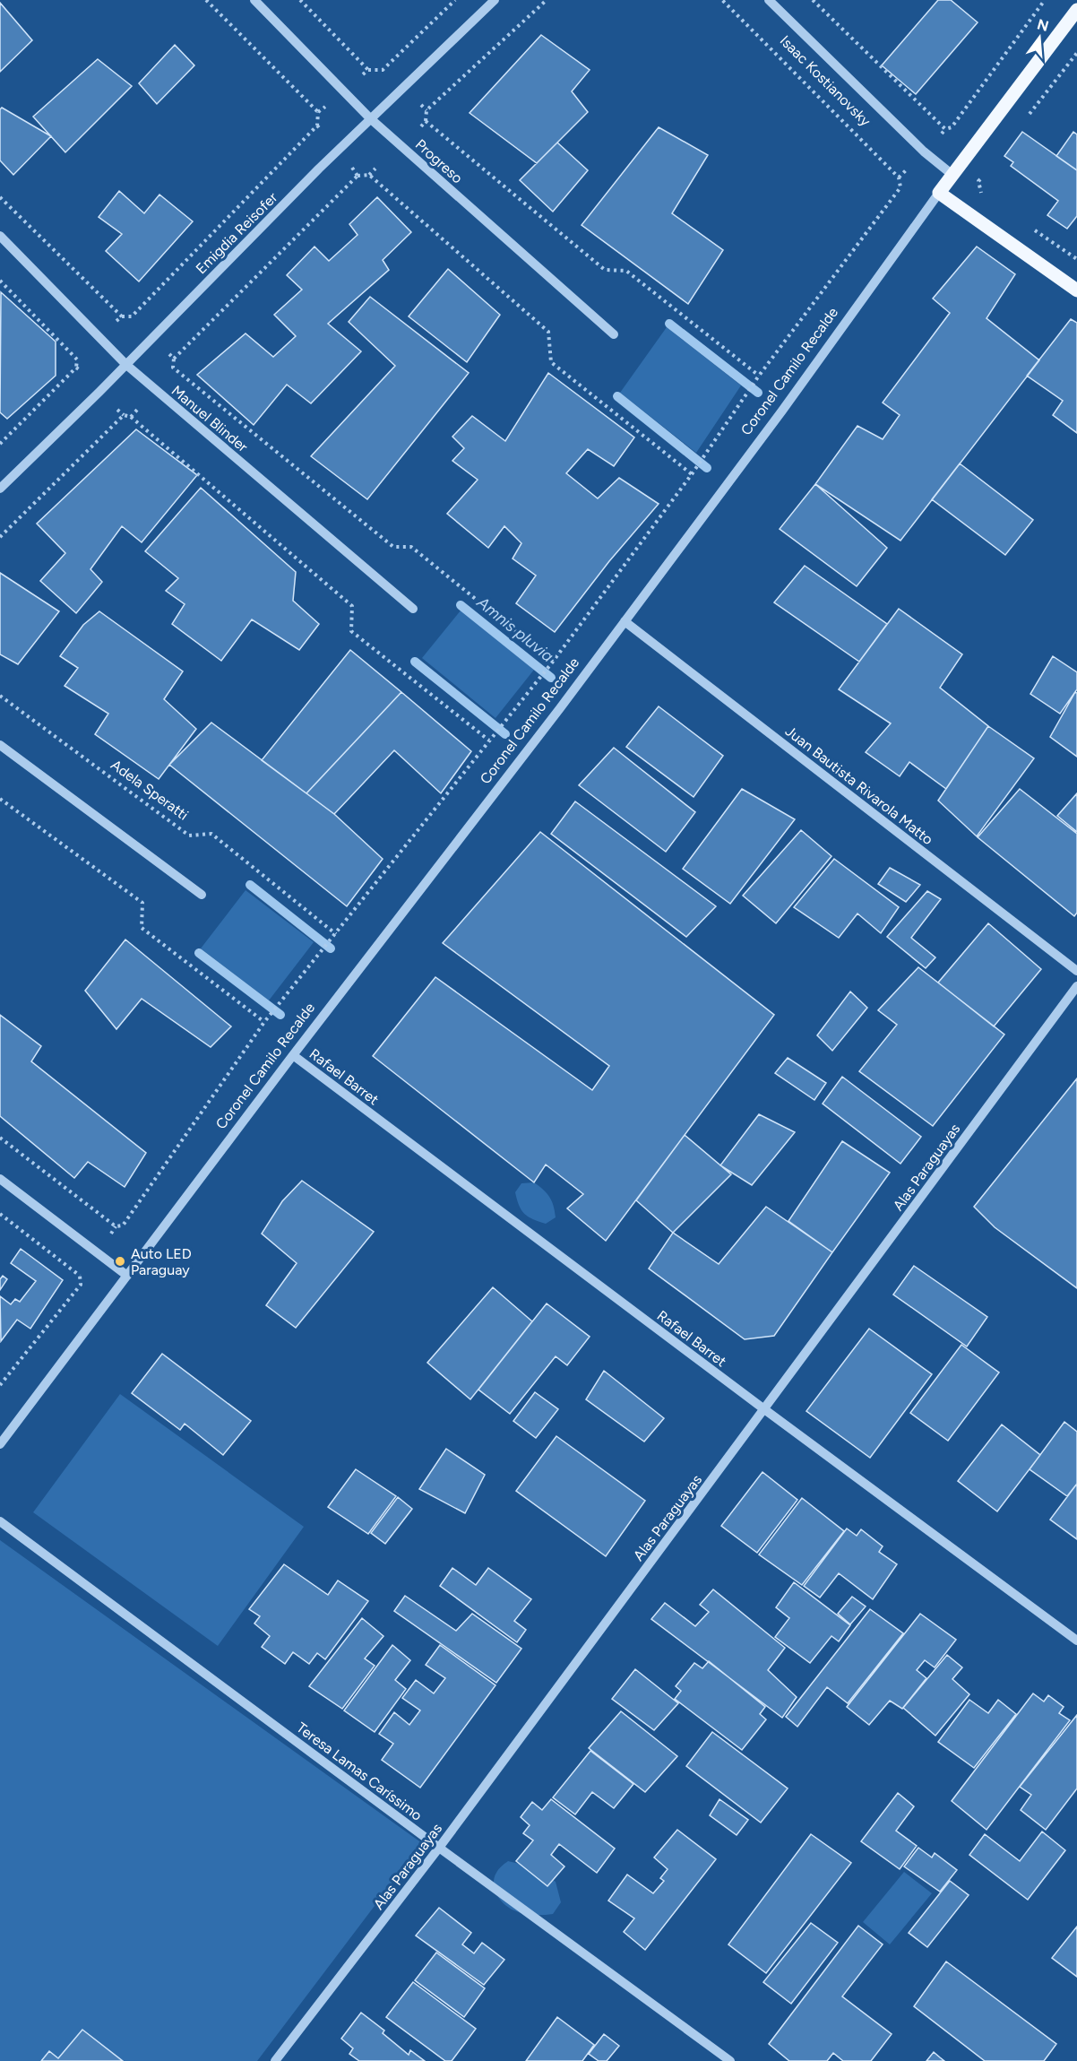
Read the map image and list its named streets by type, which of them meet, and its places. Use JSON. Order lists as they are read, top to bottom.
{
  "streets": {
    "main road": ["Coronel Camilo Recalde"],
    "street": [
      "Progreso",
      "Emigdia Reisofer",
      "Manuel Blinder",
      "Juan Bautista Rivarola Matto",
      "Rafael Barret",
      "Alas Paraguayas",
      "Teresa Lamas Caríssimo"
    ],
    "path": ["Isaac Kostianovsky", "Adela Speratti"]
  },
  "crossings": [
    ["Isaac Kostianovsky", "Coronel Camilo Recalde"],
    ["Progreso", "Emigdia Reisofer"],
    ["Progreso", "Coronel Camilo Recalde"],
    ["Emigdia Reisofer", "Manuel Blinder"],
    ["Coronel Camilo Recalde", "Juan Bautista Rivarola Matto"],
    ["Coronel Camilo Recalde", "Adela Speratti"],
    ["Coronel Camilo Recalde", "Rafael Barret"],
    ["Rafael Barret", "Alas Paraguayas"],
    ["Alas Paraguayas", "Teresa Lamas Caríssimo"]
  ],
  "water": ["Amnis pluvia"],
  "places": ["Auto LED Paraguay"],
  "north": "top"
}
